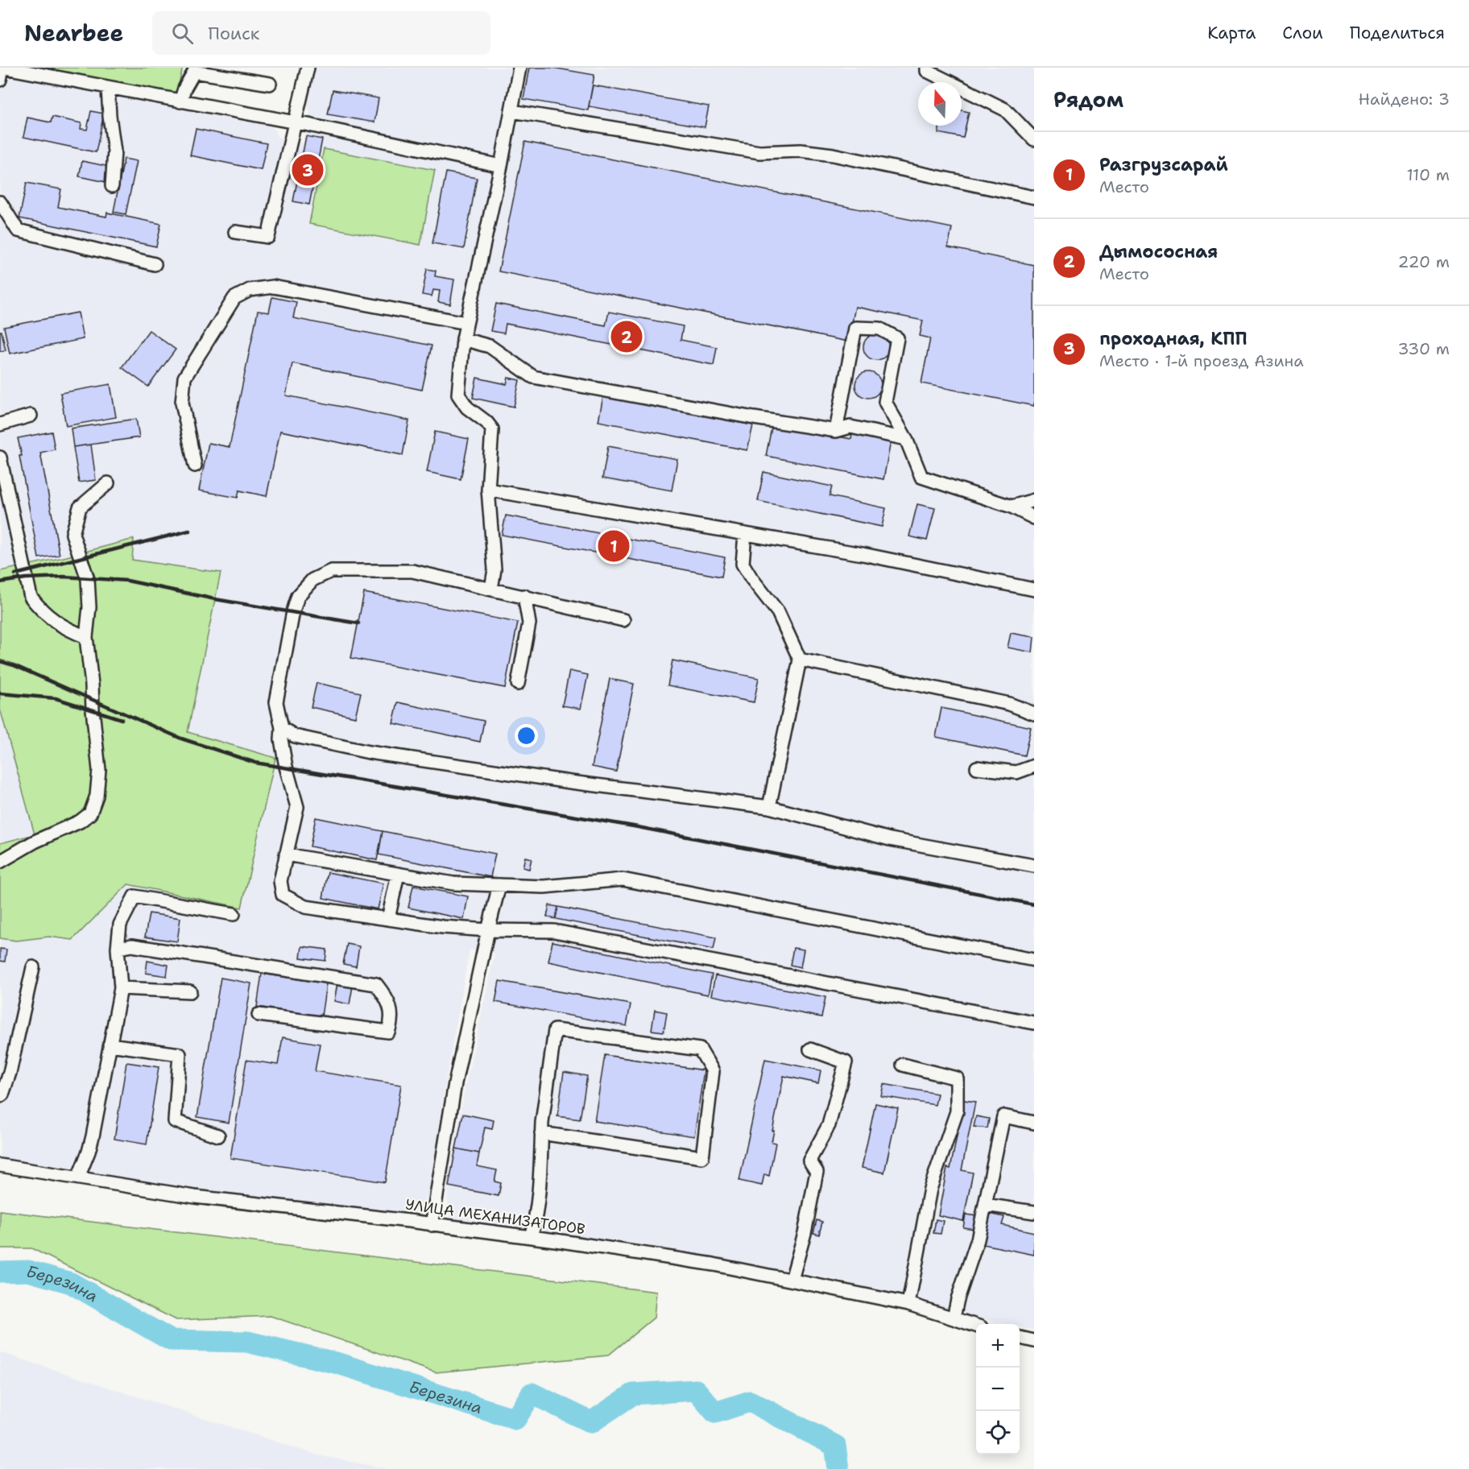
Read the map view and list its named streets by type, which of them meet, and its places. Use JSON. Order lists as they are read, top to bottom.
{
  "streets": {
    "street": ["УЛИЦА МЕХАНИЗАТОРОВ"]
  },
  "water": ["Березина"],
  "north": "top",
  "page": {
    "header": "Nearbee",
    "search": "Поиск",
    "nav": ["Карта", "Слои", "Поделиться"],
    "heading": ["Рядом", "Найдено: 3"],
    "list": [
      {
        "mark": "1",
        "name": "Разгрузсарай",
        "note": "Место",
        "value": "110 m"
      },
      {
        "mark": "2",
        "name": "Дымососная",
        "note": "Место",
        "value": "220 m"
      },
      {
        "mark": "3",
        "name": "проходная, КПП",
        "note": "Место · 1-й проезд Азина",
        "value": "330 m"
      }
    ],
    "pins": ["3", "2", "1"],
    "map_buttons": ["+", "−"]
  }
}
